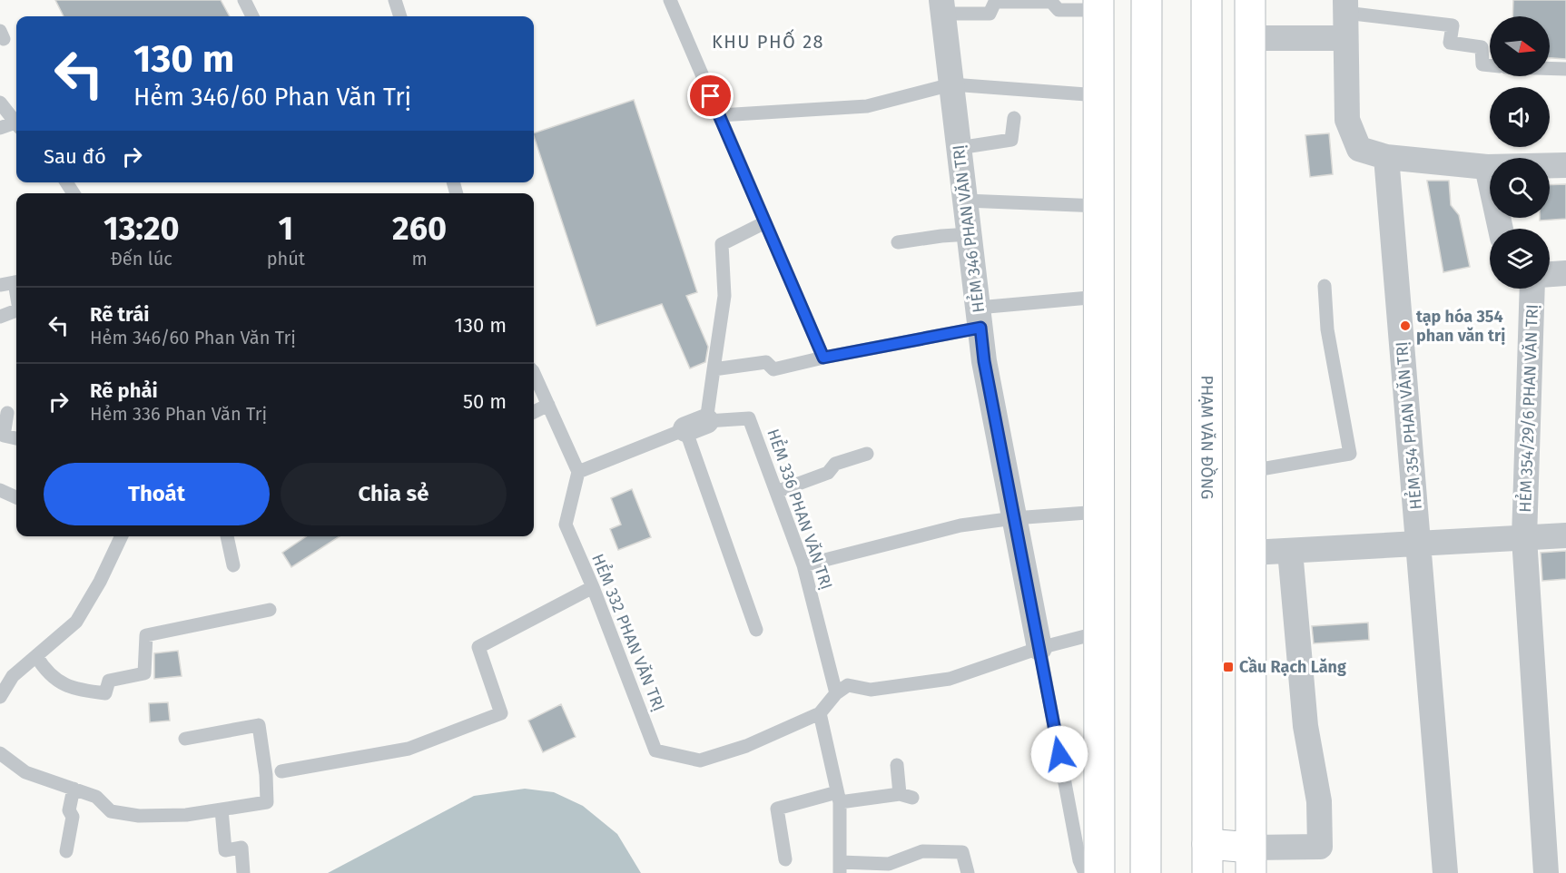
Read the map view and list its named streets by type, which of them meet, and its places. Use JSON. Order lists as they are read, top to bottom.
{
  "streets": {
    "main road": ["PHẠM VĂN ĐỒNG"],
    "street": ["HẺM 346 PHAN VĂN TRỊ", "HẺM 354/29/6 PHAN VĂN TRỊ", "HẺM 354 PHAN VĂN TRỊ"],
    "lane": ["HẺM 336 PHAN VĂN TRỊ", "HẺM 332 PHAN VĂN TRỊ"]
  },
  "districts": ["KHU PHỐ 28"],
  "places": {
    "other": ["tạp hóa 354 phan văn trị"],
    "transit": ["Cầu Rạch Lăng"]
  },
  "north": "right",
  "page": {
    "turn": ["130 m", "Hẻm 346/60 Phan Văn Trị"],
    "then": "Sau đó",
    "eta": [
      "13:20",
      "Đến lúc",
      "1",
      "phút",
      "260",
      "m"
    ],
    "list": [
      {
        "name": "Rẽ trái",
        "note": "Hẻm 346/60 Phan Văn Trị",
        "value": "130 m"
      },
      {
        "name": "Rẽ phải",
        "note": "Hẻm 336 Phan Văn Trị",
        "value": "50 m"
      }
    ],
    "buttons": ["Thoát", "Chia sẻ"]
  }
}
